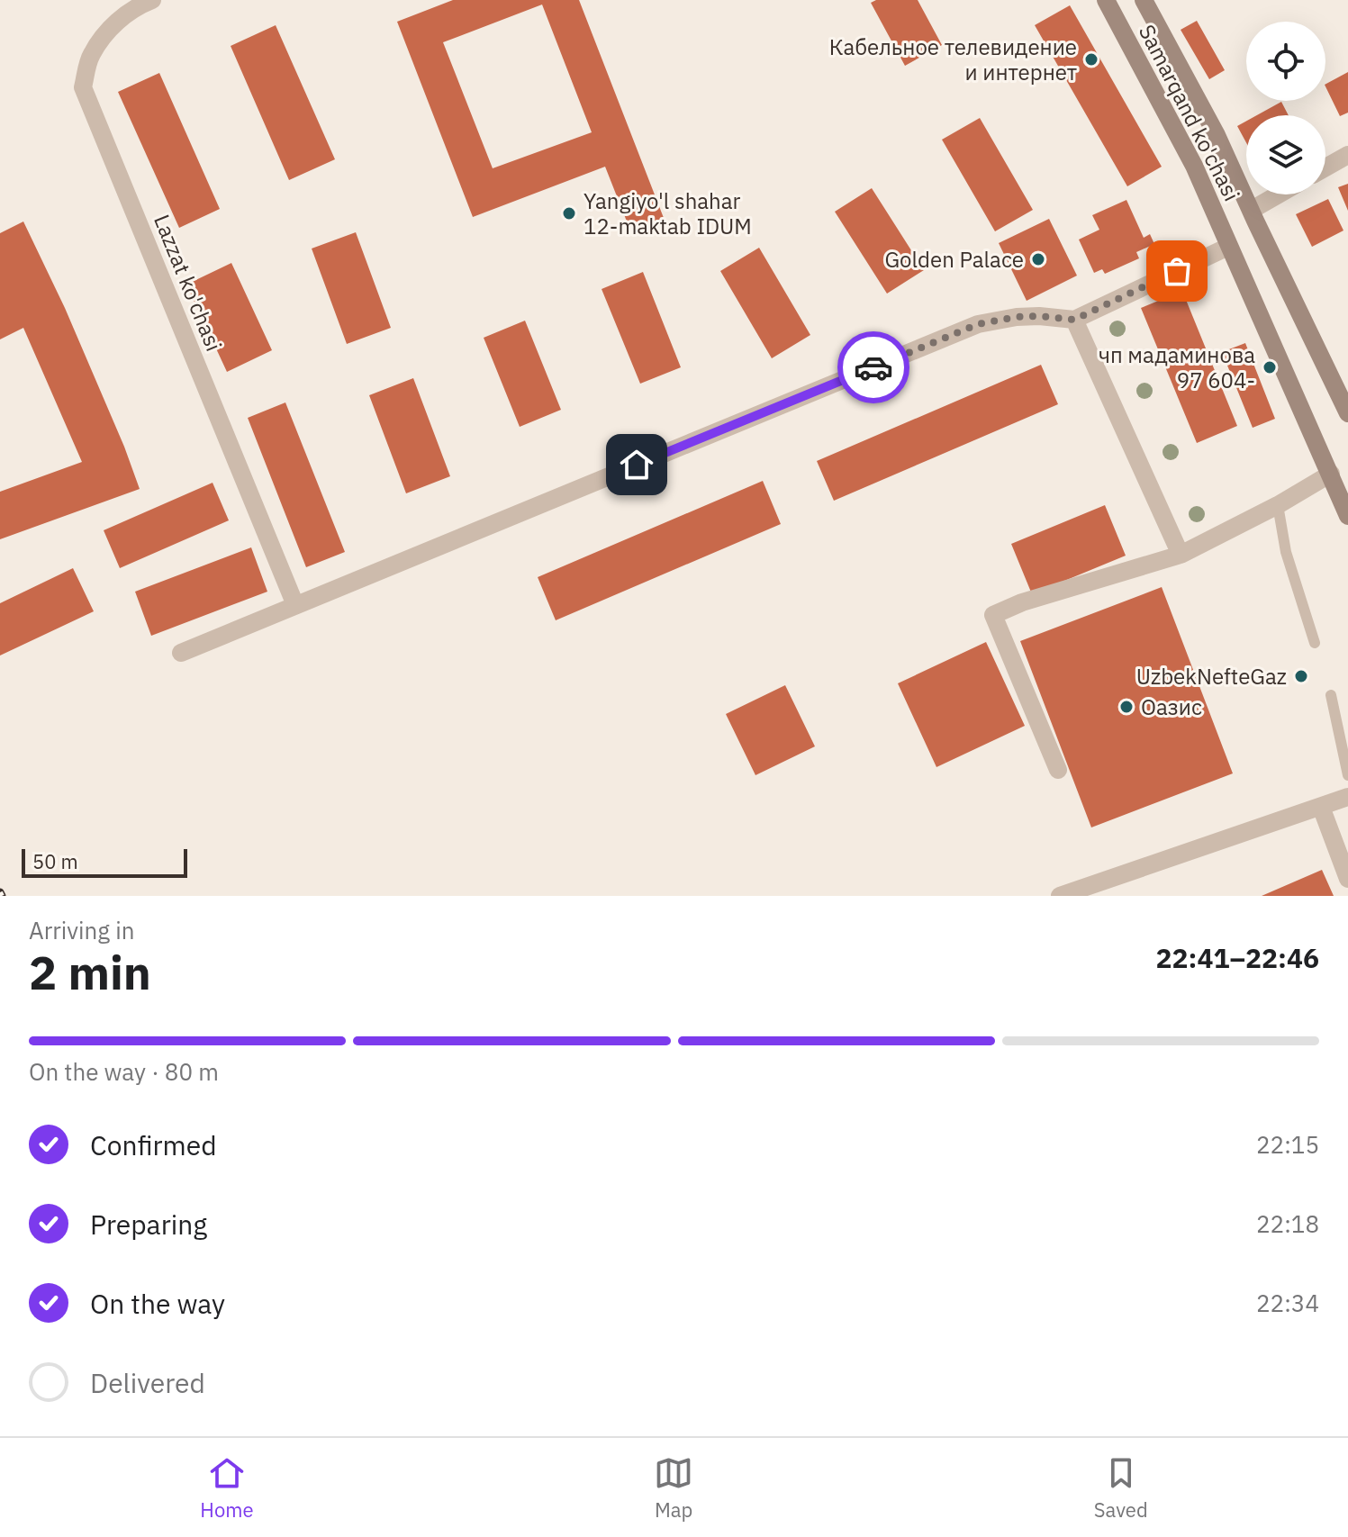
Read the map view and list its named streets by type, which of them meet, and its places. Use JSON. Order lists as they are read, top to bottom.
{
  "streets": {
    "main road": ["Samarqand ko'chasi"],
    "street": ["Lazzat ko'chasi"]
  },
  "places": [
    "Кабельное телевидение и интернет",
    "Yangiyo'l shahar 12-maktab IDUM",
    "Golden Palace",
    "чп мадаминова 97 604-",
    "UzbekNefteGaz",
    "Оазис"
  ],
  "scale_bar": "50 m",
  "page": {
    "scale": "50 m",
    "heading": ["2 min", "Arriving in", "22:41–22:46"],
    "bar": "On the way · 80 m",
    "list": [
      ["Confirmed", "22:15"],
      ["Preparing", "22:18"],
      ["On the way", "22:34"],
      "Delivered"
    ],
    "tabs": ["Home", "Map", "Saved"]
  }
}
